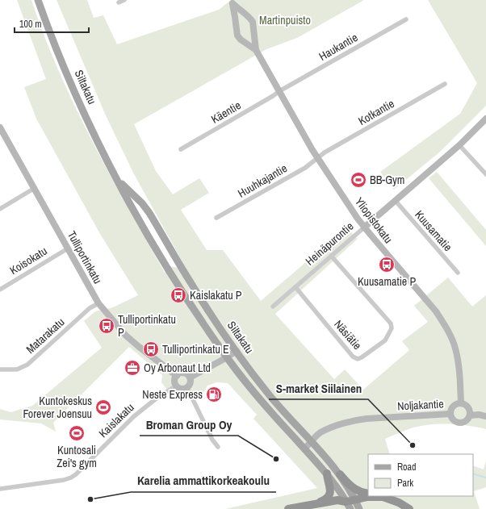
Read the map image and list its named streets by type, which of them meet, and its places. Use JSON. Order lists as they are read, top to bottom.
{
  "streets": {
    "main road": ["Siltakatu"],
    "street": [
      "Haukantie",
      "Käentie",
      "Kotkantie",
      "Huuhkajantie",
      "Yliopistokatu",
      "Kuusamatie",
      "Heinäpurontie",
      "Tulliportinkatu",
      "Koisokatu",
      "Näsiätie",
      "Matarakatu",
      "Noljakantie",
      "Kaislakatu"
    ]
  },
  "crossings": [
    ["Haukantie", "Käentie"],
    ["Haukantie", "Yliopistokatu"],
    ["Siltakatu", "Noljakantie"],
    ["Käentie", "Yliopistokatu"],
    ["Kotkantie", "Huuhkajantie"],
    ["Kotkantie", "Yliopistokatu"],
    ["Huuhkajantie", "Yliopistokatu"],
    ["Yliopistokatu", "Heinäpurontie"],
    ["Yliopistokatu", "Noljakantie"],
    ["Kuusamatie", "Heinäpurontie"],
    ["Heinäpurontie", "Näsiätie"],
    ["Tulliportinkatu", "Koisokatu"],
    ["Tulliportinkatu", "Matarakatu"],
    ["Tulliportinkatu", "Kaislakatu"]
  ],
  "parks": ["Martinpuisto"],
  "places": {
    "sports": ["BB-Gym", "Kuntokeskus Forever Joensuu", "Kuntosali Zei's gym"],
    "bus stop": [
      "Kuusamatie P",
      "Kaislakatu P",
      "Tulliportinkatu P",
      "Tulliportinkatu E"
    ],
    "office": ["Oy Arbonaut Ltd"],
    "fuel station": ["Neste Express"],
    "other": ["S-market Siilainen", "Broman Group Oy", "Karelia ammattikorkeakoulu"]
  },
  "legend": ["Road", "Park"],
  "scale_bar": "100 m"
}
